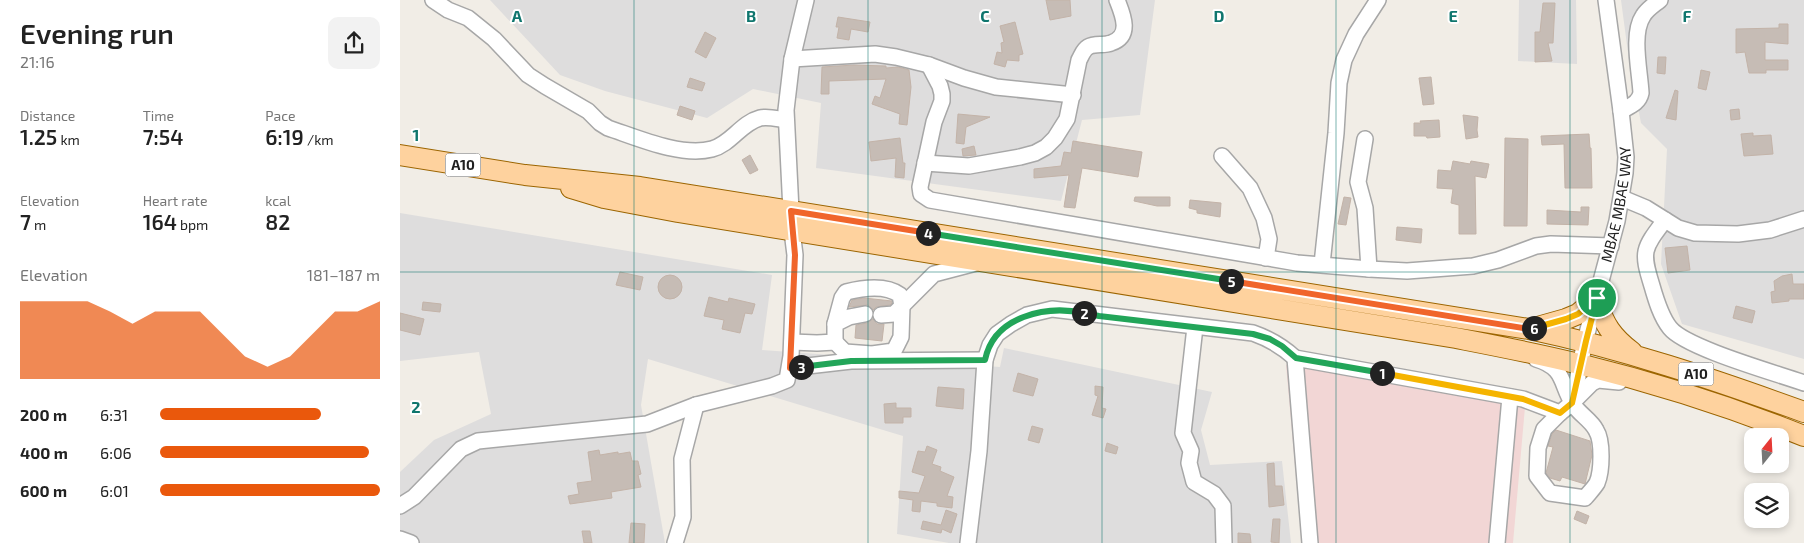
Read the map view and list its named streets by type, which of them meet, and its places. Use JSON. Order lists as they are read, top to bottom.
{
  "streets": {
    "main road": ["A10"],
    "street": ["MBAE MBAE WAY"]
  },
  "crossings": [
    ["A10", "MBAE MBAE WAY"]
  ],
  "north": "top",
  "page": {
    "heading": ["Evening run", "21:16"],
    "stats": [
      ["Distance", "1.25 km"],
      ["Time", "7:54"],
      ["Pace", "6:19 /km"],
      ["Elevation", "7 m"],
      ["Heart rate", "164 bpm"],
      ["kcal", "82"]
    ],
    "pins": [
      "4",
      "5",
      "2",
      "6",
      "3",
      "1"
    ],
    "chart": ["Elevation", "181–187 m"],
    "list": [
      {
        "name": "200 m",
        "note": "6:31"
      },
      {
        "name": "400 m",
        "note": "6:06"
      },
      {
        "name": "600 m",
        "note": "6:01"
      }
    ]
  },
  "grid": {
    "columns": [
      "A",
      "B",
      "C",
      "D",
      "E",
      "F"
    ],
    "rows": ["1", "2"]
  }
}
